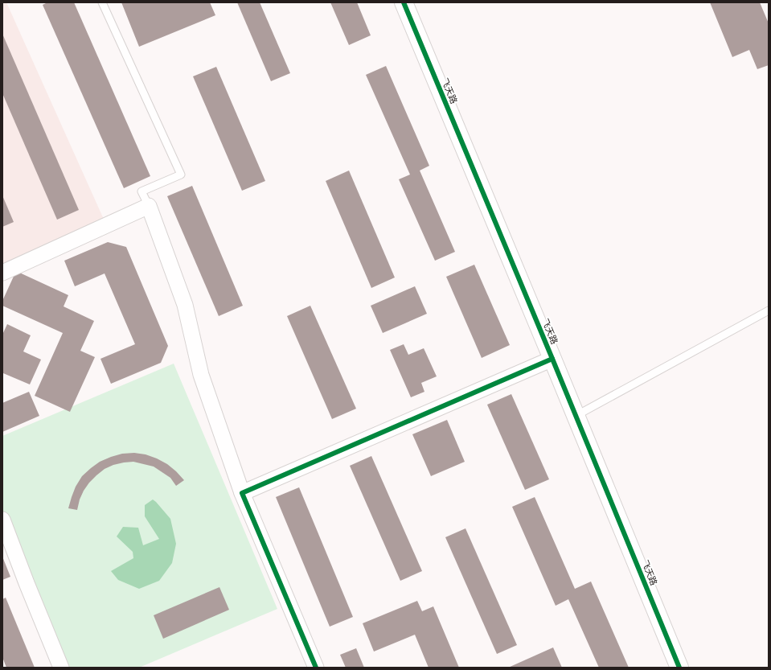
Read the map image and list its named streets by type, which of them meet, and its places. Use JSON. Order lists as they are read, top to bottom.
{
  "streets": {
    "street": ["飞天路"]
  }
}
